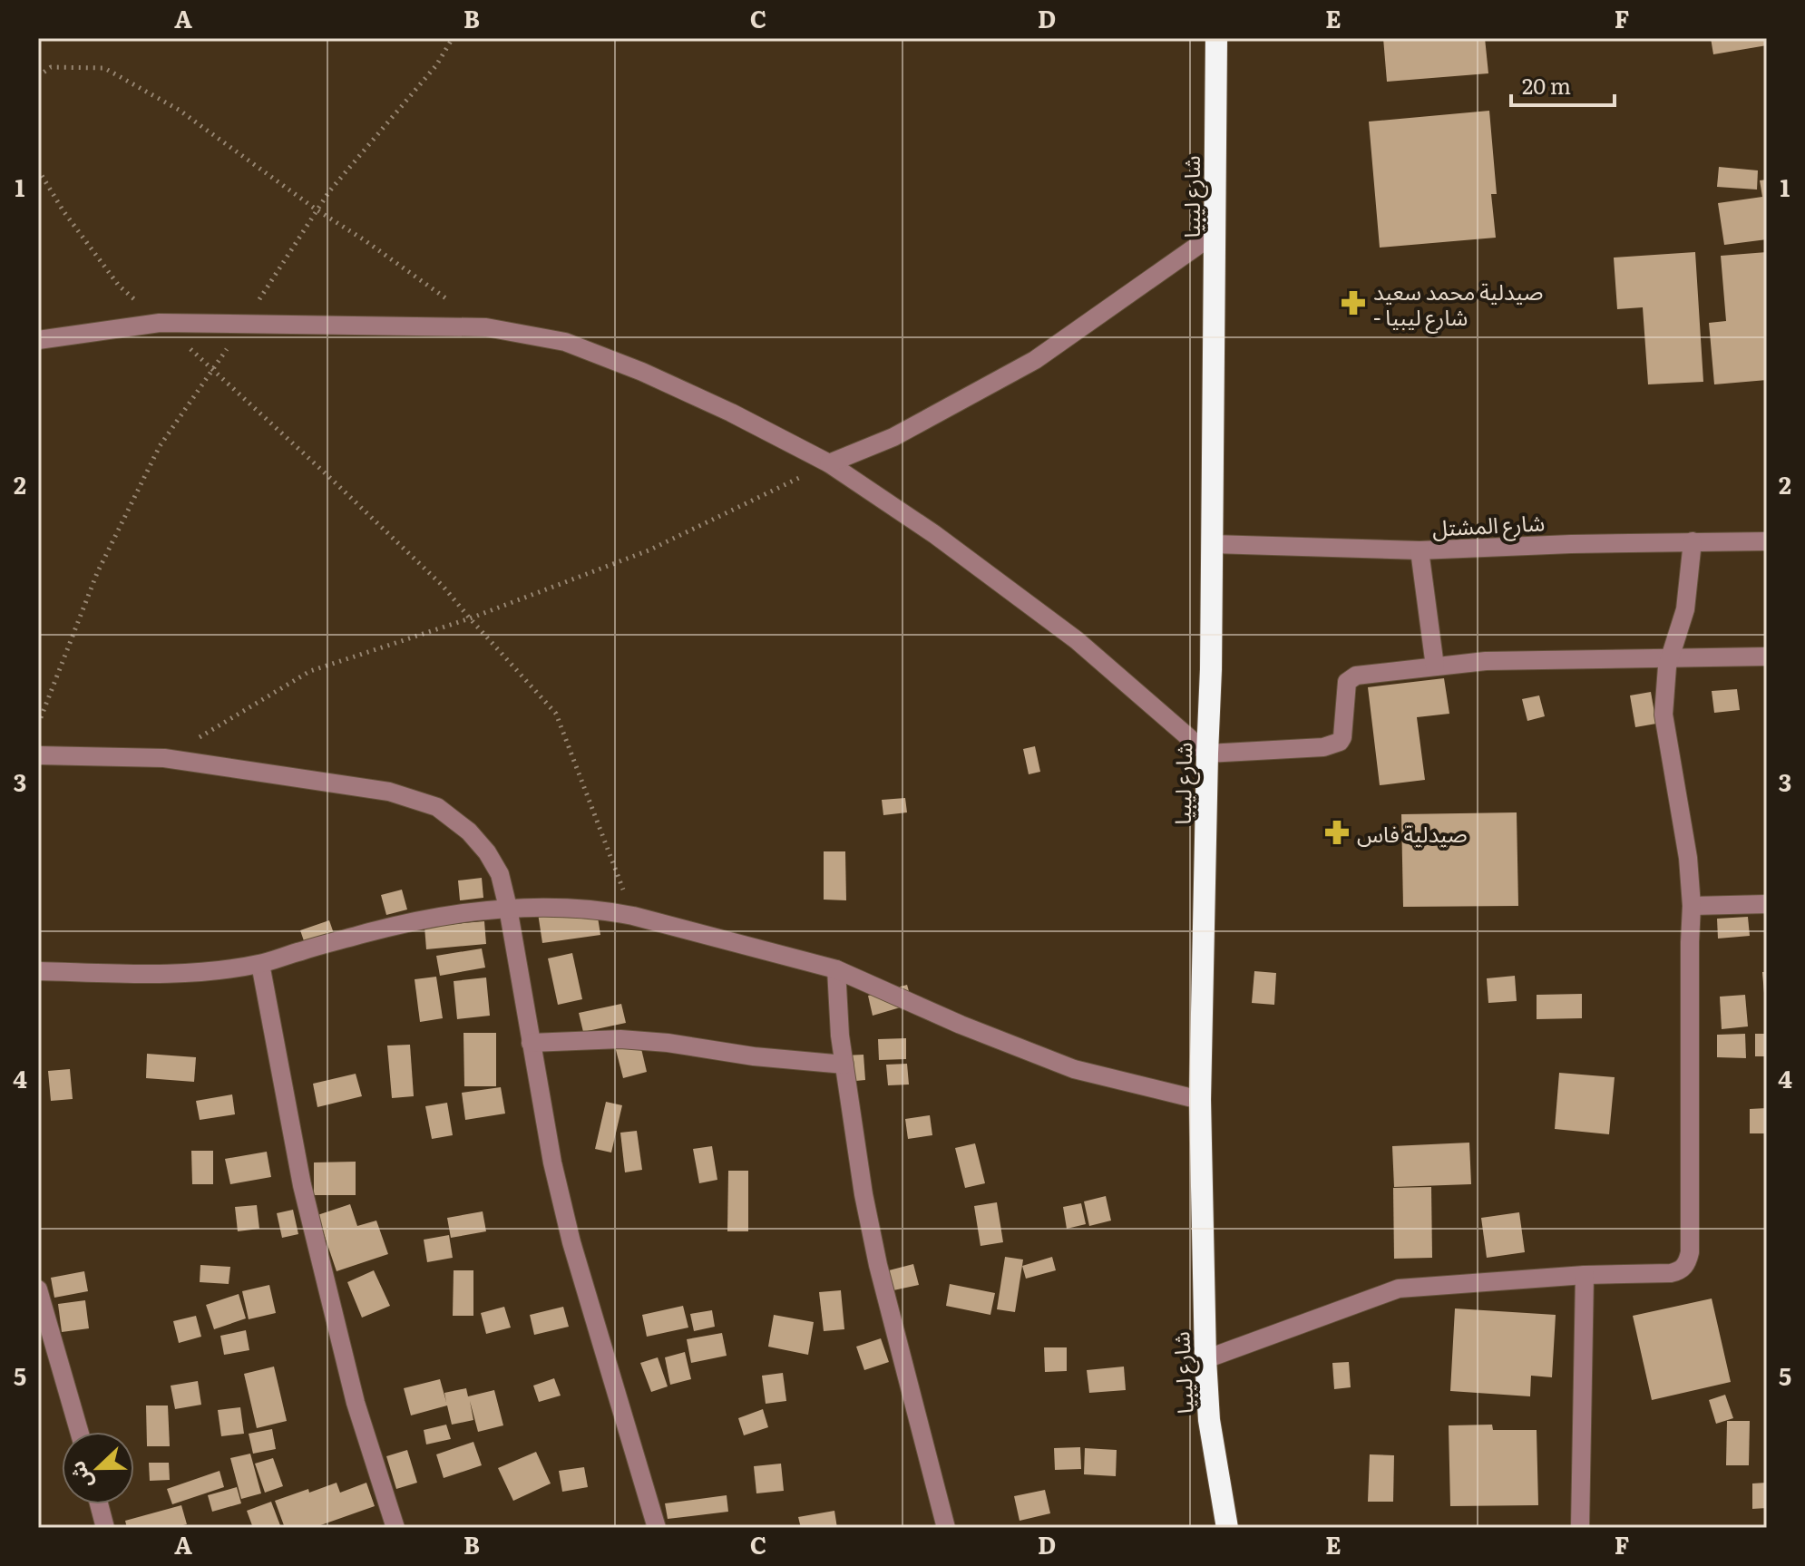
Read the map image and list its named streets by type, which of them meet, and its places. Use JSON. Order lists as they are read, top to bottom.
{
  "streets": {
    "highway": ["شارع ليبيا"],
    "street": ["شارع المشتل"]
  },
  "crossings": [
    ["شارع ليبيا", "شارع المشتل"]
  ],
  "places": {
    "pharmacy": ["صيدلية محمد سعيد - شارع ليبيا", "صيدلية فاس"]
  },
  "scale_bar": "20 m",
  "north": "left",
  "grid": {
    "columns": [
      "A",
      "B",
      "C",
      "D",
      "E",
      "F"
    ],
    "rows": [
      "1",
      "2",
      "3",
      "4",
      "5"
    ]
  }
}
